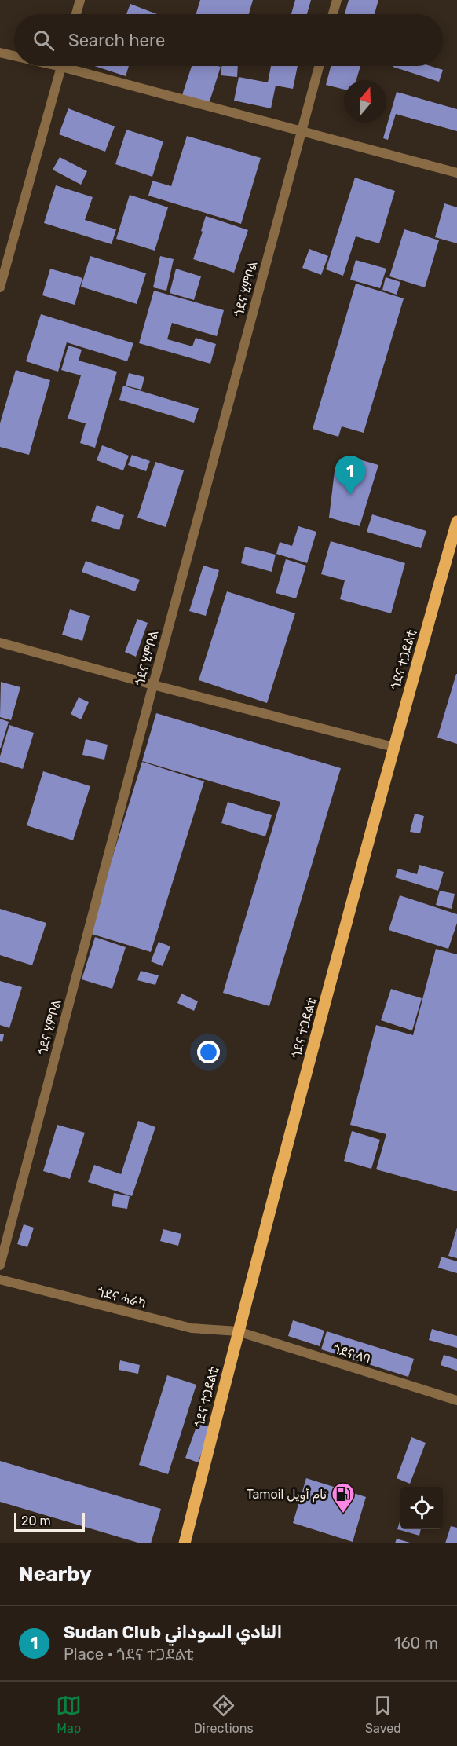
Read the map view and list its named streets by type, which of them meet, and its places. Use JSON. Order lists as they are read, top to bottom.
{
  "streets": {
    "main road": ["ጎደና ተጋደልቲ"],
    "street": ["ጎደና ሂምቦል", "ጎደና ሓራካ", "ጎደና ላባ"]
  },
  "crossings": [
    ["ጎደና ተጋደልቲ", "ጎደና ሓራካ"],
    ["ጎደና ተጋደልቲ", "ጎደና ላባ"],
    ["ጎደና ሓራካ", "ጎደና ላባ"]
  ],
  "places": {
    "fuel station": ["Tamoil تام أويل"]
  },
  "scale_bar": "20 m",
  "north": "top",
  "page": {
    "search": "Search here",
    "pins": "1",
    "scale": "20 m",
    "heading": "Nearby",
    "list": [
      {
        "mark": "1",
        "name": "Sudan Club النادي السوداني",
        "note": "Place · ጎደና ተጋደልቲ",
        "value": "160 m"
      }
    ],
    "nav": ["Map", "Directions", "Saved"]
  }
}
